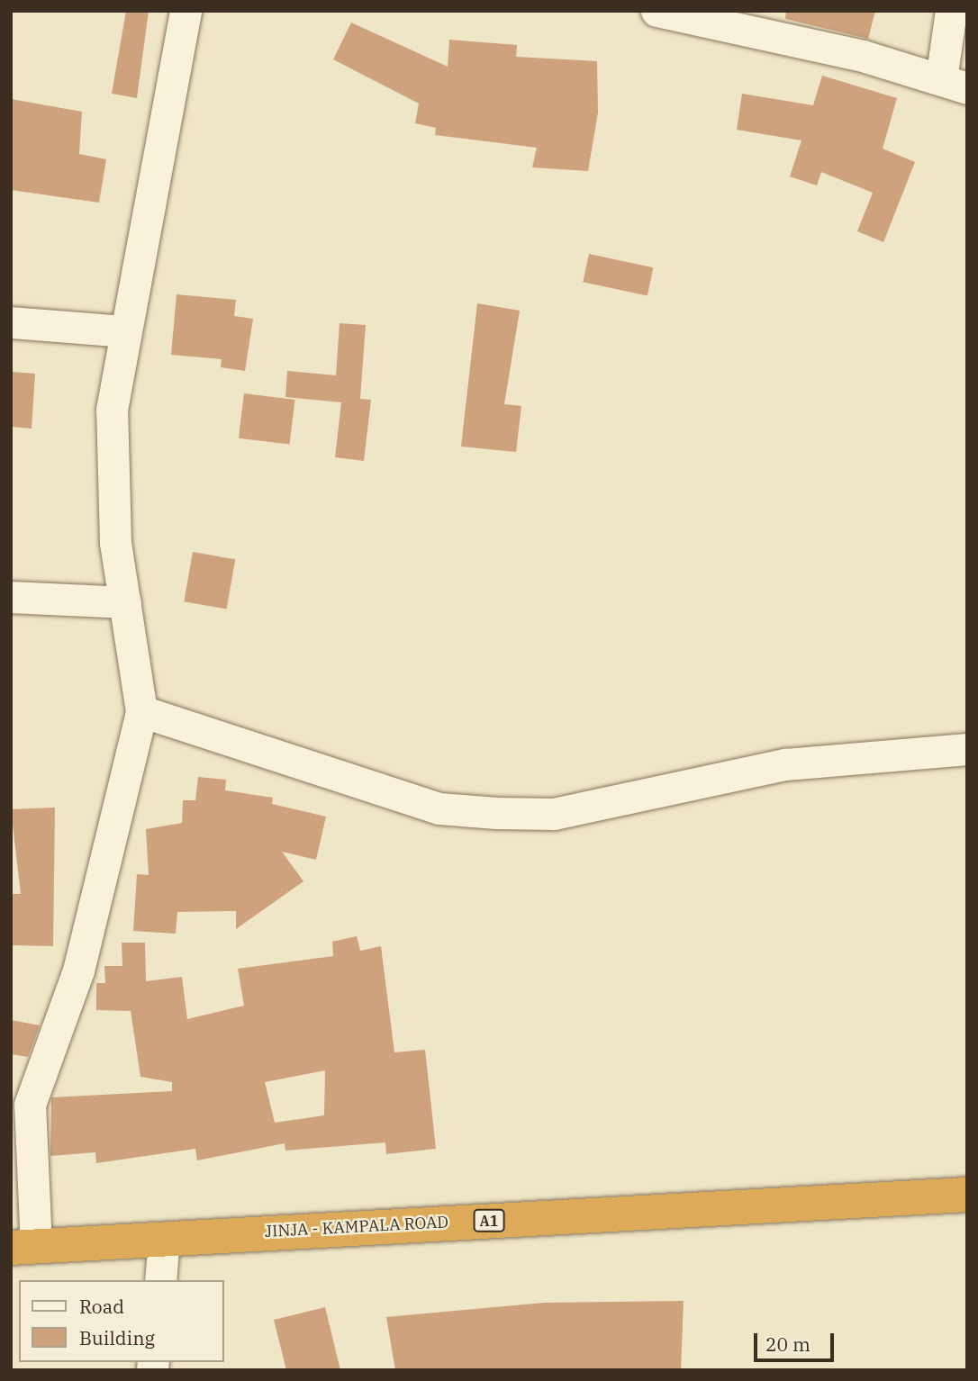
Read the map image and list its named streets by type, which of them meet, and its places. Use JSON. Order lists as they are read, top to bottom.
{
  "streets": {
    "highway": ["A1", "JINJA - KAMPALA ROAD"]
  },
  "legend": ["Road", "Building"],
  "scale_bar": "20 m"
}
